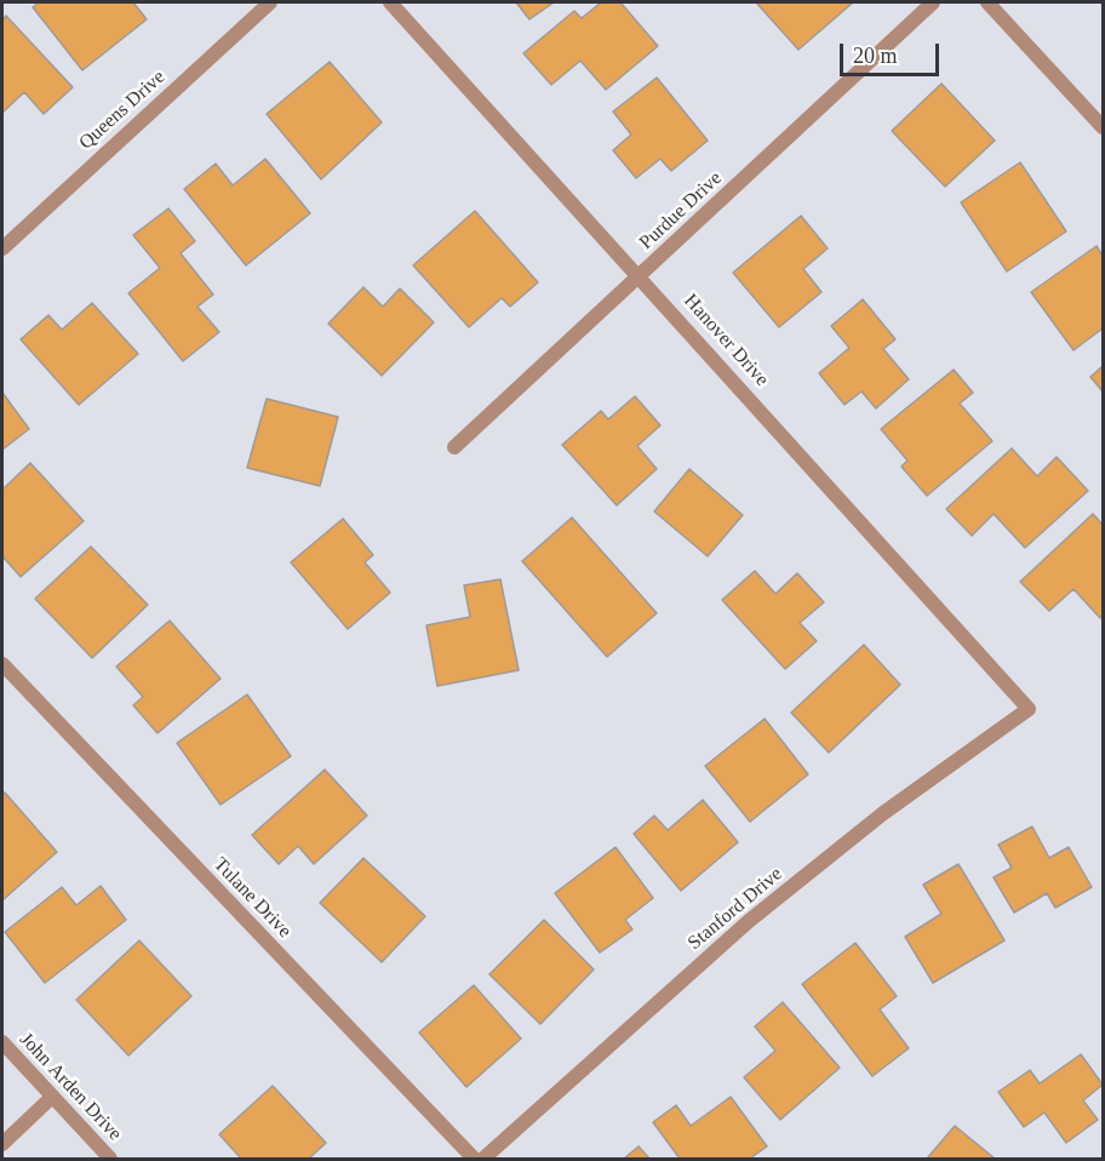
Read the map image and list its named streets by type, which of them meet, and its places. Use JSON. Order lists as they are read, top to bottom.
{
  "streets": {
    "street": [
      "Queens Drive",
      "Purdue Drive",
      "Hanover Drive",
      "Tulane Drive",
      "Stanford Drive",
      "John Arden Drive"
    ]
  },
  "crossings": [
    ["Purdue Drive", "Hanover Drive"],
    ["Hanover Drive", "Stanford Drive"]
  ],
  "scale_bar": "20 m"
}
